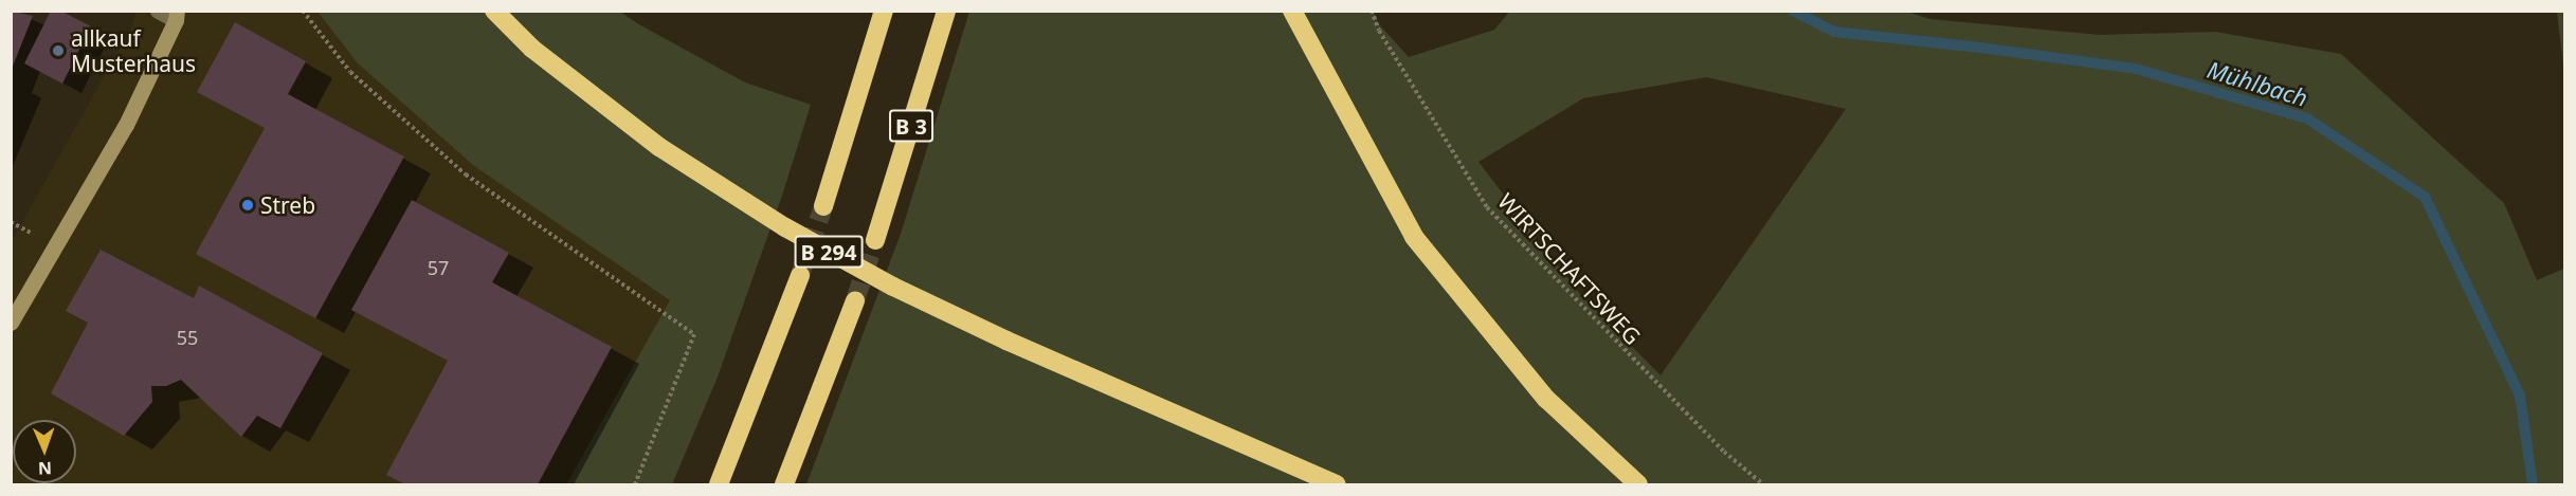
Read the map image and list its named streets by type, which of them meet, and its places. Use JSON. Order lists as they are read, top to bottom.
{
  "streets": {
    "highway": ["B 3", "B 294"],
    "path": ["WIRTSCHAFTSWEG"]
  },
  "water": ["Mühlbach"],
  "places": ["allkauf Musterhaus", "Streb"],
  "house_numbers": ["57", "55"],
  "north": "bottom"
}
